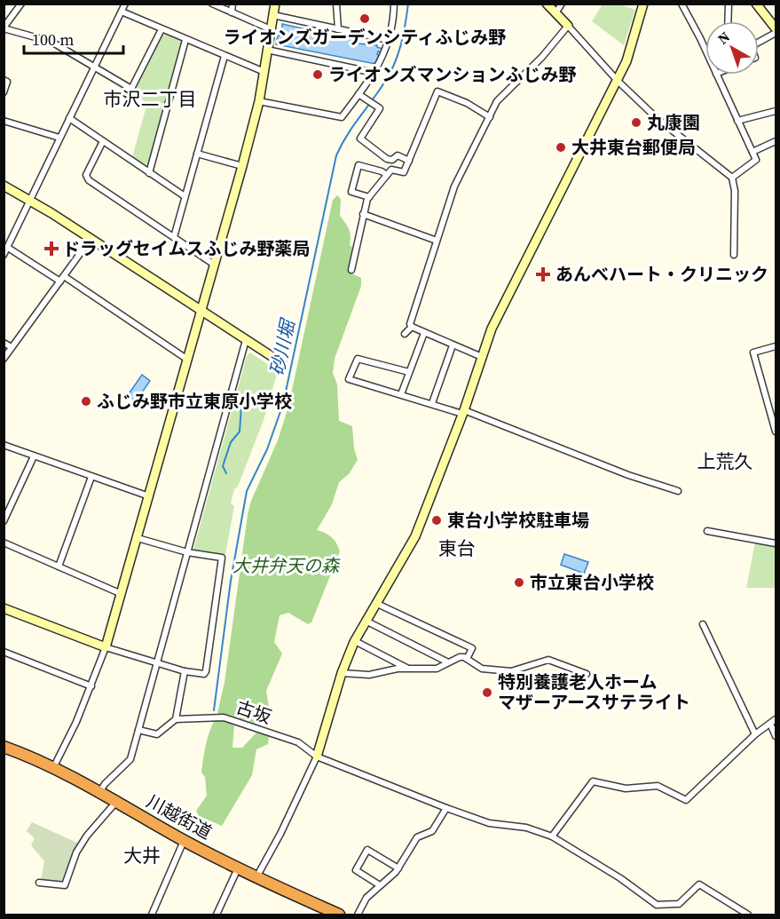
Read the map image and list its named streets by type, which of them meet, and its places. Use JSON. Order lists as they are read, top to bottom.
{
  "streets": {
    "highway": ["川越街道"],
    "street": ["古坂"]
  },
  "districts": [
    "市沢二丁目",
    "上荒久",
    "東台",
    "大井"
  ],
  "water": ["砂川堀"],
  "parks": ["大井弁天の森"],
  "places": {
    "other": [
      "ライオンズガーデンシティふじみ野",
      "ライオンズマンションふじみ野",
      "丸康園",
      "大井東台郵便局",
      "ふじみ野市立東原小学校",
      "東台小学校駐車場",
      "市立東台小学校",
      "特別養護老人ホーム マザーアースサテライト"
    ],
    "health": ["ドラッグセイムスふじみ野薬局", "あんべハート・クリニック"]
  },
  "scale_bar": "100 m",
  "north": "top left"
}
